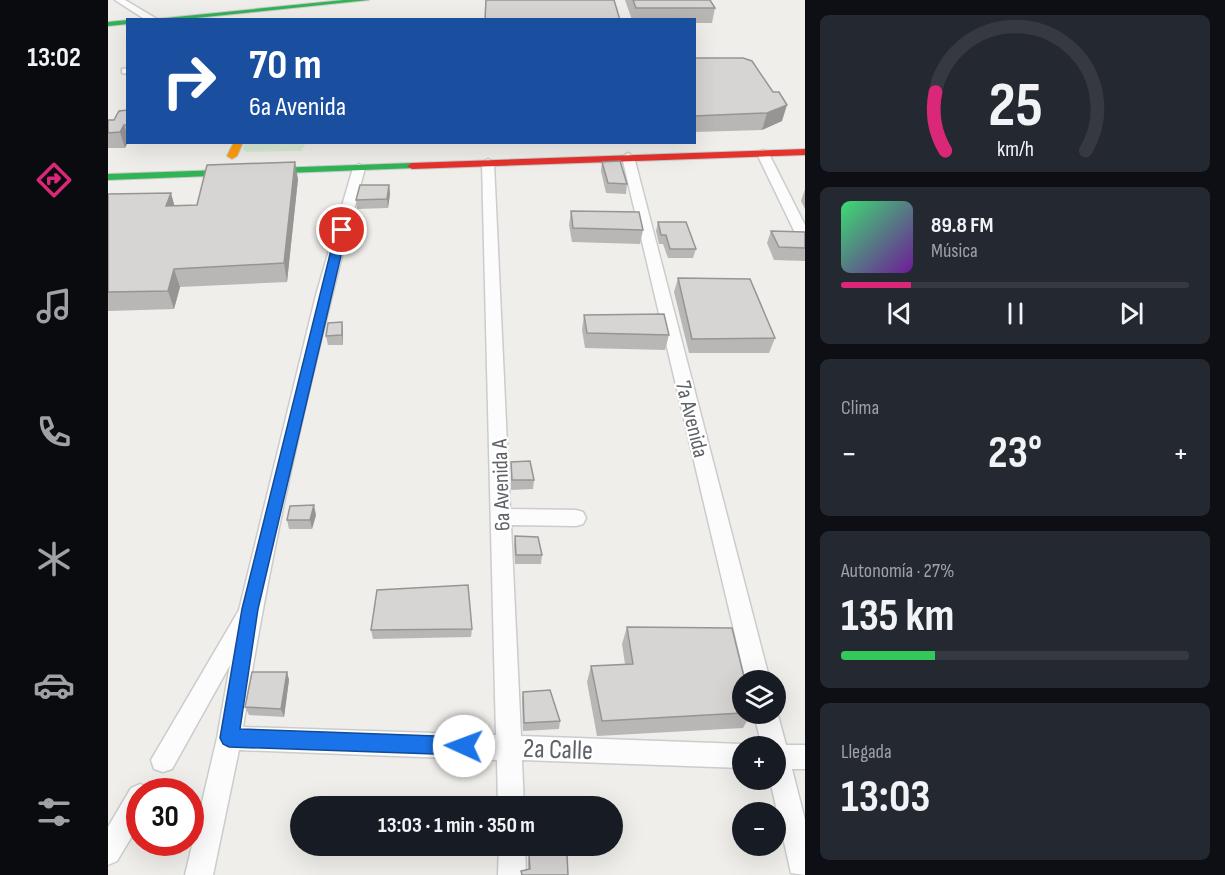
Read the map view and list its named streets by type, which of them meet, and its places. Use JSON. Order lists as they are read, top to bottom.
{
  "streets": {
    "street": ["7a Avenida", "6a Avenida A", "2a Calle"]
  },
  "crossings": [
    ["6a Avenida A", "2a Calle"]
  ],
  "page": {
    "tabs": "13:02",
    "turn": ["70 m", "6a Avenida"],
    "song": ["89.8 FM", "Música"],
    "tile": [
      "Clima",
      ["Autonomía · 27%", "135 km"],
      ["Llegada", "13:03"]
    ],
    "heat": ["−", "23°", "+"],
    "map_buttons": ["+", "−"],
    "limit": "30",
    "trip": "13:03 · 1 min · 350 m",
    "gauge": ["25", "km/h"]
  }
}
